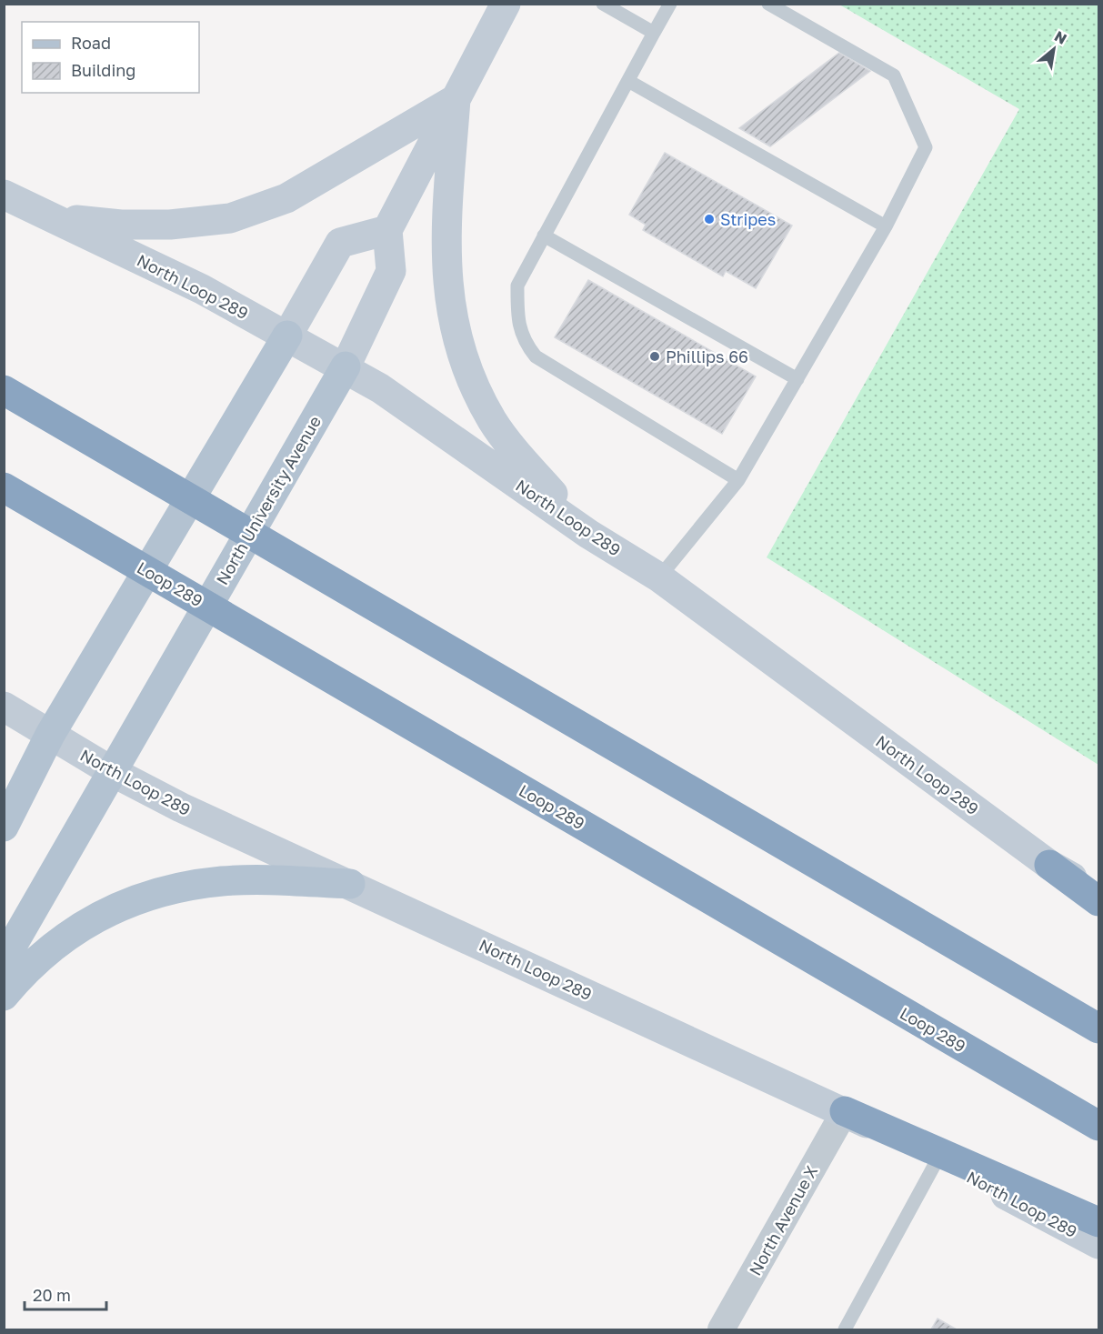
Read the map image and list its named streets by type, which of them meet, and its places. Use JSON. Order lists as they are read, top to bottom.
{
  "streets": {
    "highway": ["Loop 289"],
    "main road": ["North Loop 289", "North University Avenue"],
    "street": ["North Avenue X"]
  },
  "crossings": [
    ["North Loop 289", "North University Avenue"],
    ["North Loop 289", "North Avenue X"]
  ],
  "places": ["Stripes", "Phillips 66"],
  "legend": ["Road", "Building"],
  "scale_bar": "20 m",
  "north": "top right"
}
